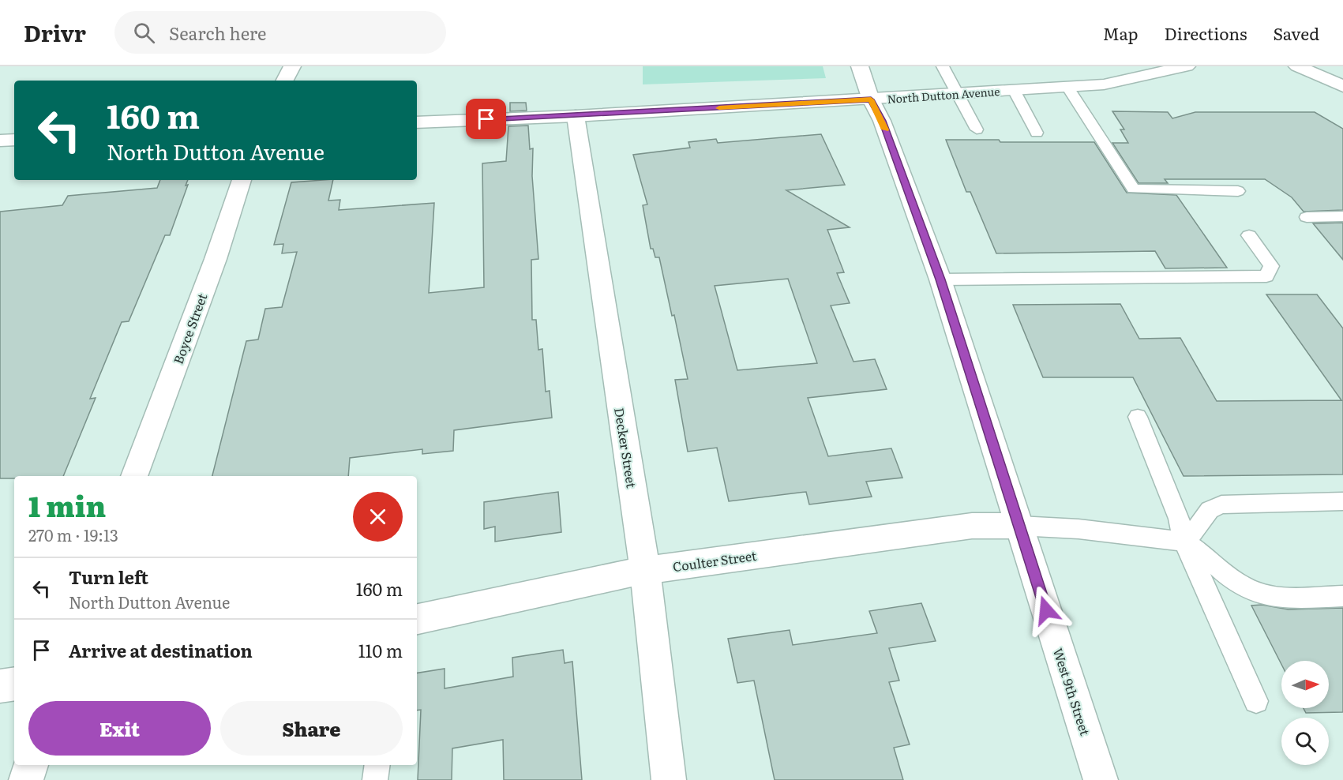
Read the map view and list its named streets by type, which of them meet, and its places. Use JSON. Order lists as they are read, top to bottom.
{
  "streets": {
    "street": [
      "North Dutton Avenue",
      "Boyce Street",
      "Decker Street",
      "Coulter Street",
      "West 9th Street"
    ]
  },
  "crossings": [
    ["North Dutton Avenue", "Decker Street"],
    ["North Dutton Avenue", "West 9th Street"],
    ["Decker Street", "Coulter Street"],
    ["Coulter Street", "West 9th Street"]
  ],
  "north": "right",
  "page": {
    "header": "Drivr",
    "search": "Search here",
    "nav": ["Map", "Directions", "Saved"],
    "turn": ["160 m", "North Dutton Avenue"],
    "heading": ["1 min", "270 m · 19:13"],
    "list": [
      {
        "name": "Turn left",
        "note": "North Dutton Avenue",
        "value": "160 m"
      },
      {
        "name": "Arrive at destination",
        "value": "110 m"
      }
    ],
    "buttons": ["Exit", "Share"]
  }
}
